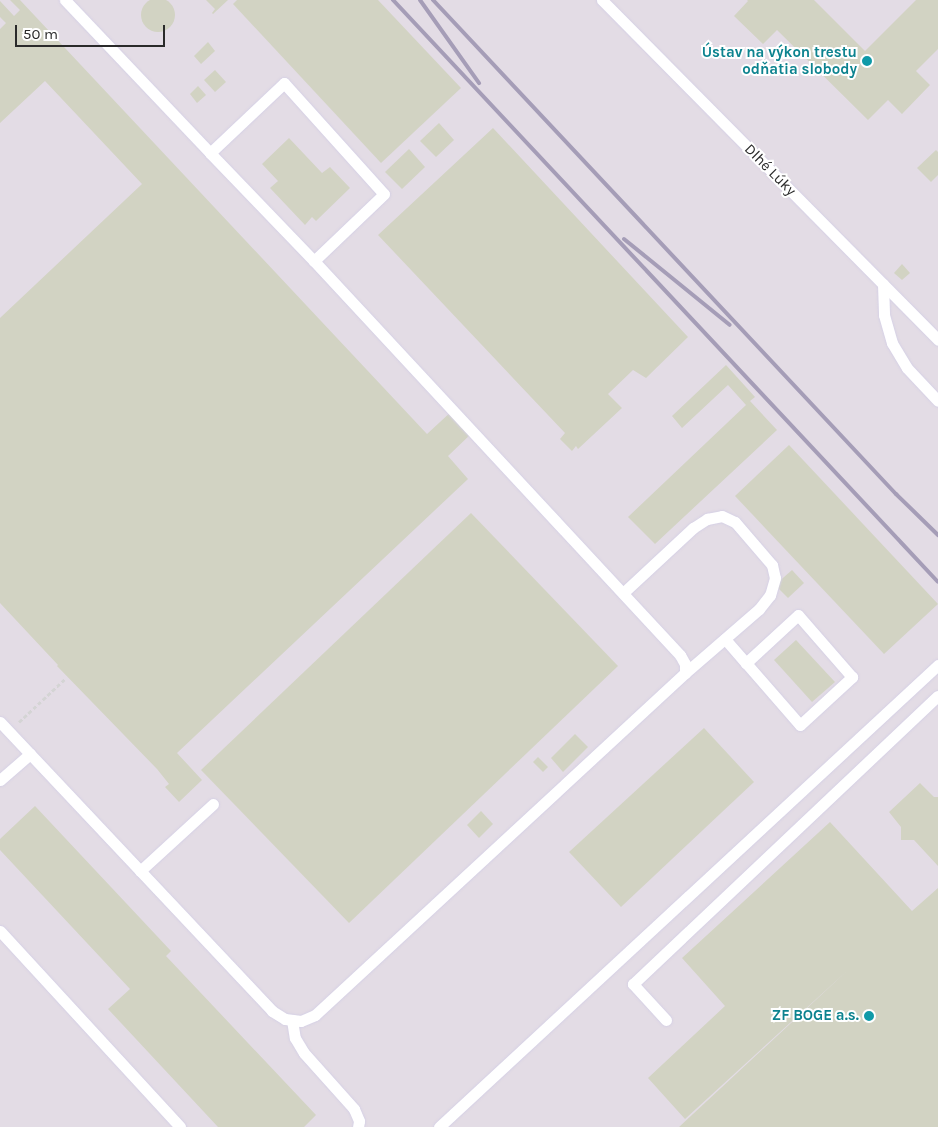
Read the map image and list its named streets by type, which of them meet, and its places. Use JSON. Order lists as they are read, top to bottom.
{
  "streets": {
    "lane": ["Dlhé Lúky"]
  },
  "places": ["Ústav na výkon trestu odňatia slobody", "ZF BOGE a.s."],
  "scale_bar": "50 m"
}
